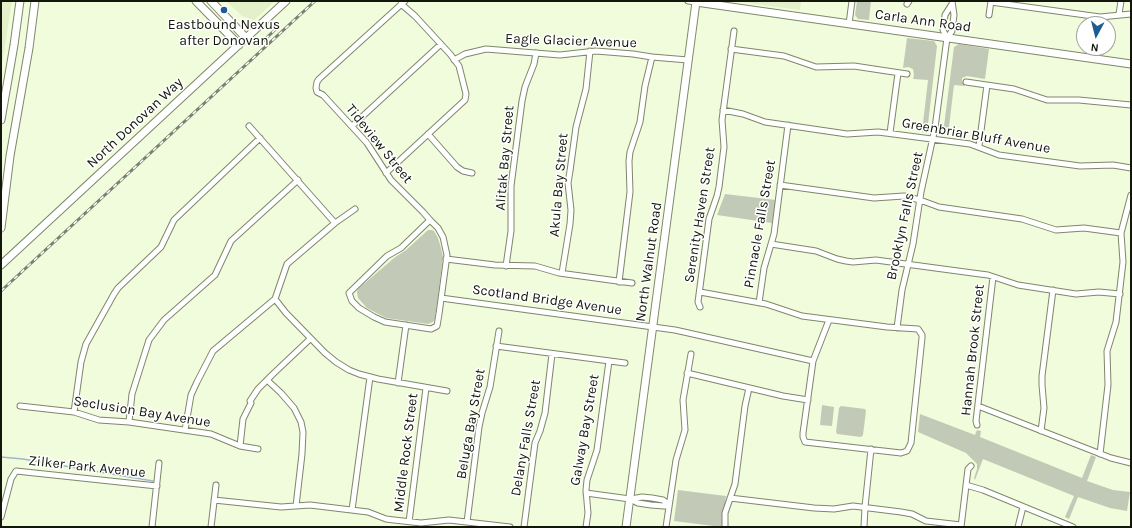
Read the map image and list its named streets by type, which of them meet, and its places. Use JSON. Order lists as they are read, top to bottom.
{
  "streets": {
    "street": [
      "Carla Ann Road",
      "Eagle Glacier Avenue",
      "North Donovan Way",
      "Greenbriar Bluff Avenue",
      "Tideview Street",
      "Alitak Bay Street",
      "Akula Bay Street",
      "Serenity Haven Street",
      "Brooklyn Falls Street",
      "Pinnacle Falls Street",
      "North Walnut Road",
      "Scotland Bridge Avenue",
      "Hannah Brook Street",
      "Seclusion Bay Avenue",
      "Beluga Bay Street",
      "Galway Bay Street",
      "Delany Falls Street",
      "Middle Rock Street",
      "Zilker Park Avenue"
    ]
  },
  "crossings": [
    ["Carla Ann Road", "Brooklyn Falls Street"],
    ["Carla Ann Road", "North Walnut Road"],
    ["Eagle Glacier Avenue", "Alitak Bay Street"],
    ["Eagle Glacier Avenue", "Akula Bay Street"],
    ["Eagle Glacier Avenue", "North Walnut Road"],
    ["Greenbriar Bluff Avenue", "Serenity Haven Street"],
    ["Greenbriar Bluff Avenue", "Brooklyn Falls Street"],
    ["Greenbriar Bluff Avenue", "Pinnacle Falls Street"],
    ["Tideview Street", "Scotland Bridge Avenue"],
    ["North Walnut Road", "Scotland Bridge Avenue"]
  ],
  "places": ["Eastbound Nexus after Donovan"],
  "north": "bottom"
}
